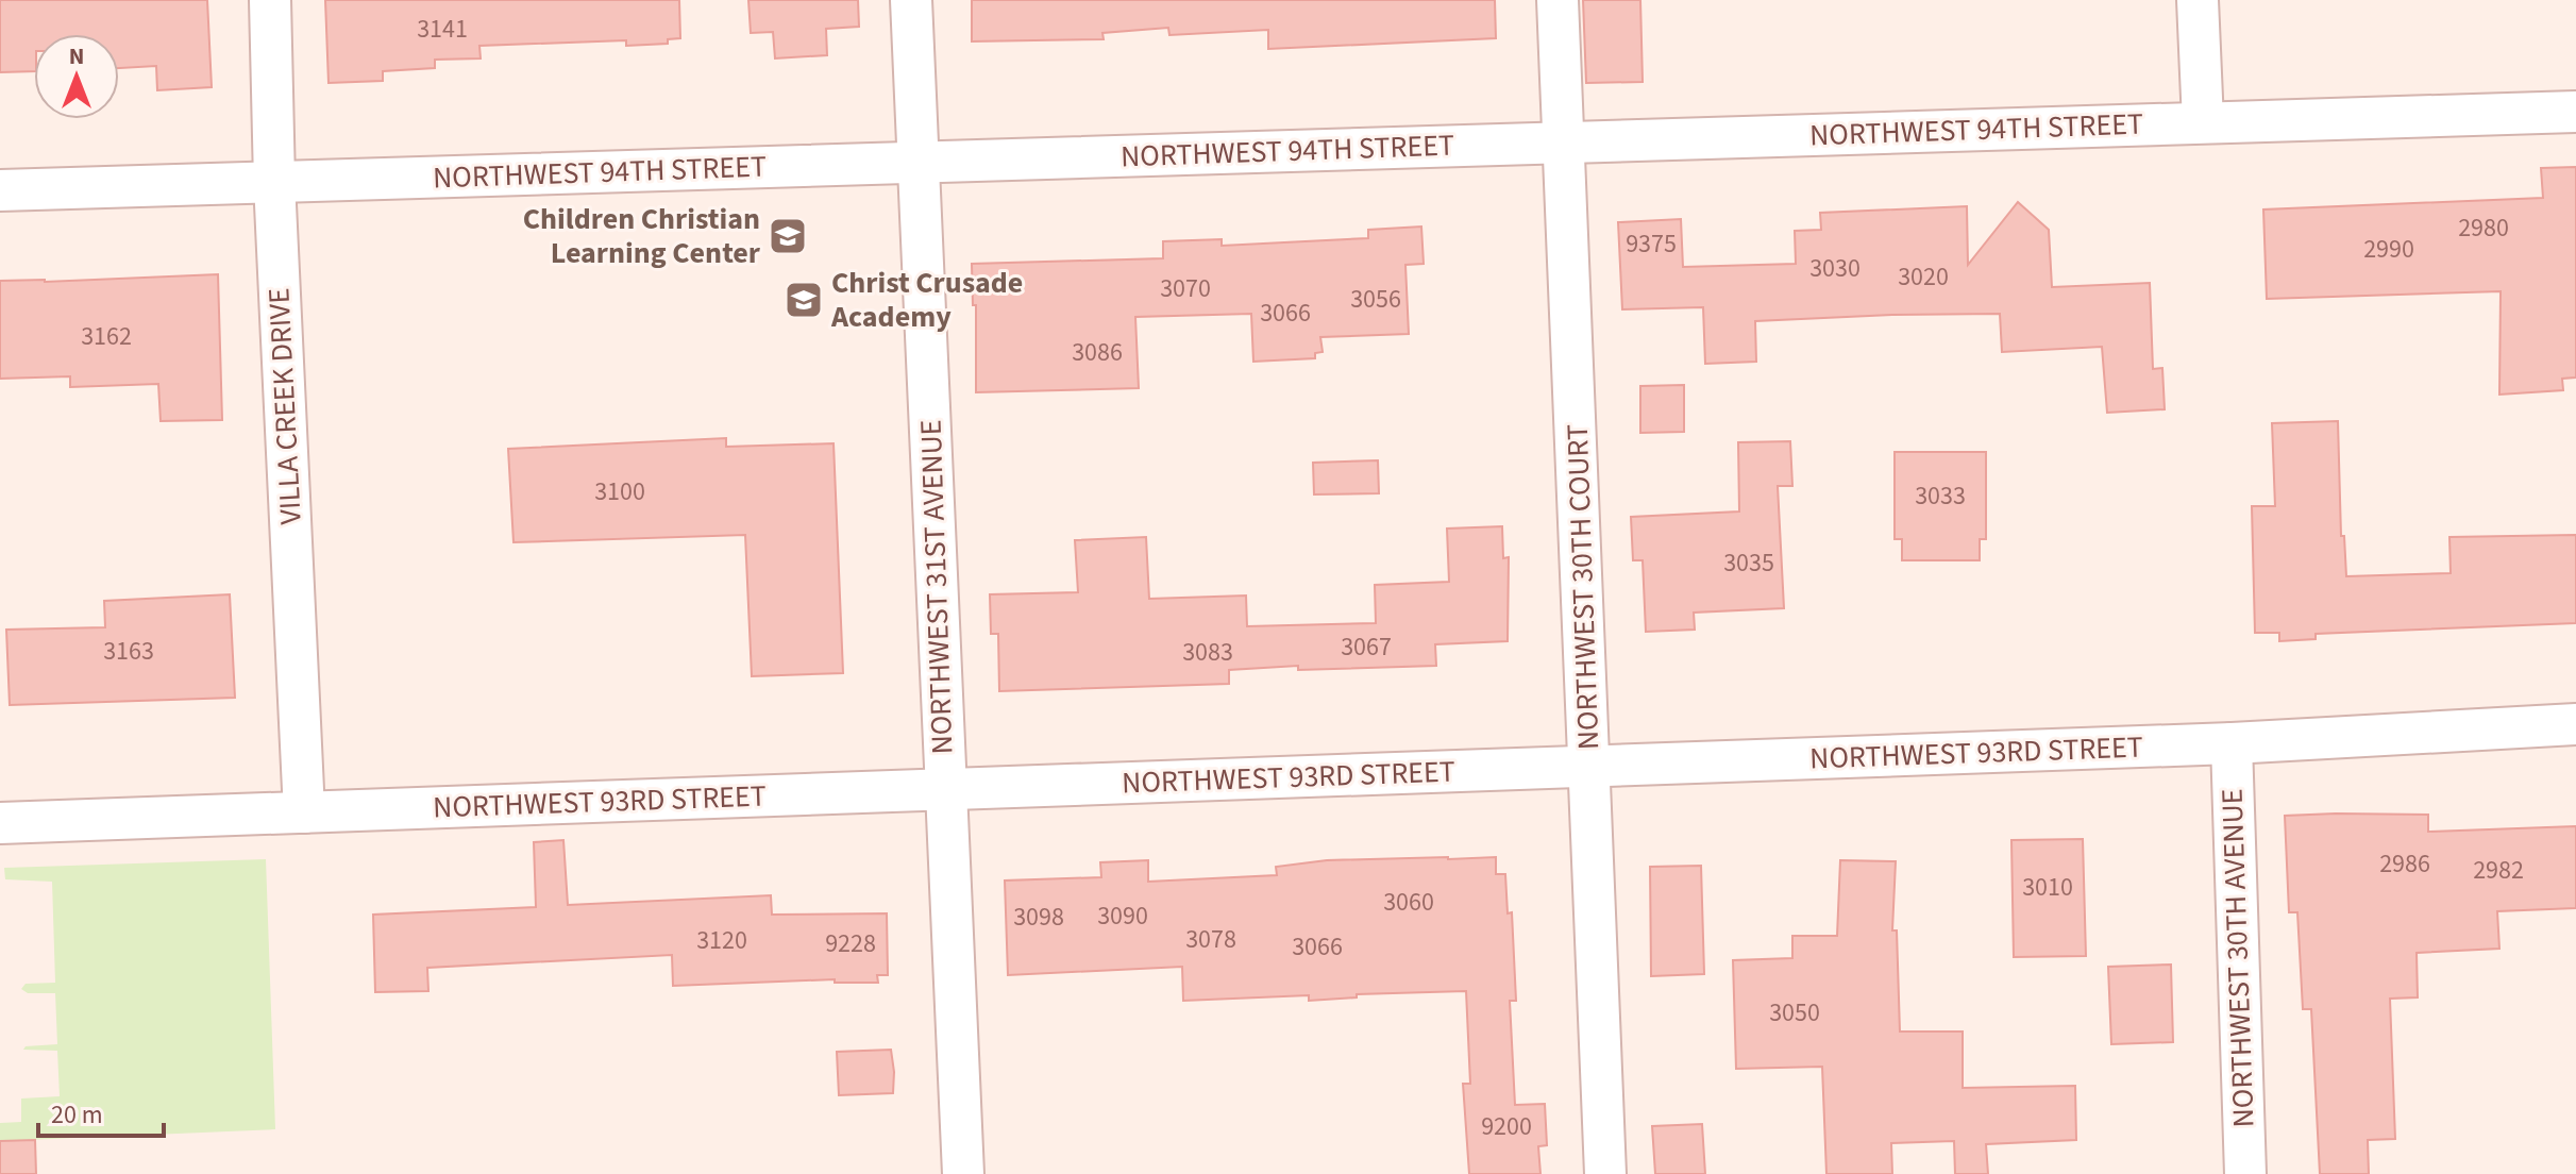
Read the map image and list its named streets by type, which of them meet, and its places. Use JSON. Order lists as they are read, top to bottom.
{
  "streets": {
    "street": [
      "NORTHWEST 94TH STREET",
      "VILLA CREEK DRIVE",
      "NORTHWEST 31ST AVENUE",
      "NORTHWEST 30TH COURT",
      "NORTHWEST 93RD STREET",
      "NORTHWEST 30TH AVENUE"
    ]
  },
  "crossings": [
    ["NORTHWEST 94TH STREET", "VILLA CREEK DRIVE"],
    ["NORTHWEST 94TH STREET", "NORTHWEST 31ST AVENUE"],
    ["NORTHWEST 94TH STREET", "NORTHWEST 30TH COURT"],
    ["VILLA CREEK DRIVE", "NORTHWEST 93RD STREET"],
    ["NORTHWEST 31ST AVENUE", "NORTHWEST 93RD STREET"],
    ["NORTHWEST 30TH COURT", "NORTHWEST 93RD STREET"],
    ["NORTHWEST 93RD STREET", "NORTHWEST 30TH AVENUE"]
  ],
  "places": {
    "school or university": ["Children Christian Learning Center", "Christ Crusade Academy"]
  },
  "house_numbers": [
    "3141",
    "2980",
    "9375",
    "2990",
    "3030",
    "3020",
    "3070",
    "3056",
    "3066",
    "3162",
    "3086",
    "3100",
    "3033",
    "3035",
    "3067",
    "3163",
    "3083",
    "2986",
    "2982",
    "3010",
    "3060",
    "3090",
    "3098",
    "3078",
    "3120",
    "9228",
    "3066",
    "3050",
    "9200"
  ],
  "scale_bar": "20 m",
  "north": "top"
}
